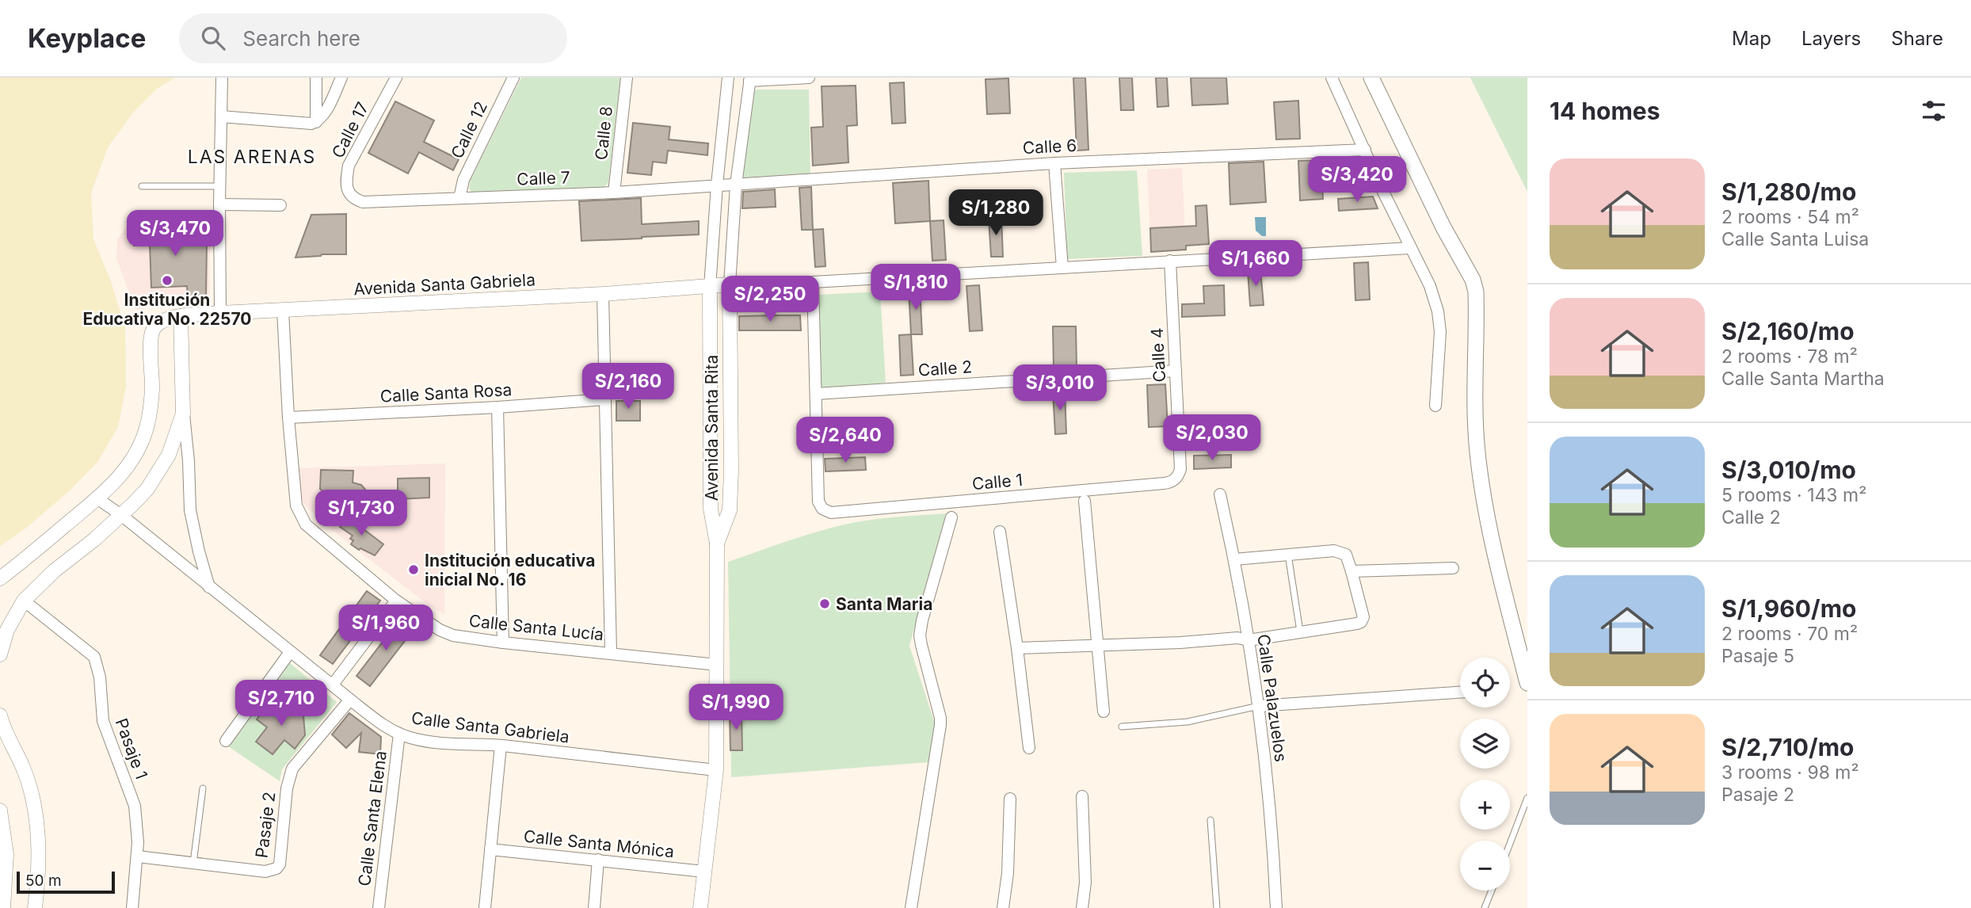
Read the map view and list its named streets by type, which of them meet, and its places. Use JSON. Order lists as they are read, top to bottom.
{
  "streets": {
    "street": [
      "Calle 17",
      "Calle 12",
      "Calle 8",
      "Calle 6",
      "Calle 7",
      "Avenida Santa Gabriela",
      "Calle 4",
      "Calle 2",
      "Calle Santa Rosa",
      "Avenida Santa Rita",
      "Calle 1",
      "Calle Santa Lucía",
      "Calle Palazuelos",
      "Calle Santa Gabriela",
      "Pasaje 1",
      "Calle Santa Elena",
      "Pasaje 2",
      "Calle Santa Mónica"
    ]
  },
  "crossings": [
    ["Calle 17", "Calle 7"],
    ["Calle 12", "Calle 7"],
    ["Calle 8", "Calle 7"],
    ["Calle 6", "Calle 7"],
    ["Calle 6", "Avenida Santa Rita"],
    ["Calle 7", "Avenida Santa Rita"],
    ["Avenida Santa Gabriela", "Avenida Santa Rita"],
    ["Avenida Santa Gabriela", "Calle Santa Lucía"],
    ["Avenida Santa Gabriela", "Calle Santa Gabriela"],
    ["Calle 4", "Calle 2"],
    ["Calle 4", "Calle 1"],
    ["Calle 2", "Calle 1"],
    ["Calle Santa Rosa", "Calle Santa Lucía"],
    ["Avenida Santa Rita", "Calle Santa Lucía"],
    ["Avenida Santa Rita", "Calle Santa Gabriela"],
    ["Avenida Santa Rita", "Calle Santa Mónica"],
    ["Calle Santa Gabriela", "Calle Santa Elena"],
    ["Calle Santa Gabriela", "Pasaje 2"],
    ["Pasaje 1", "Pasaje 2"]
  ],
  "districts": ["LAS ARENAS"],
  "places": ["Institución Educativa No. 22570", "Institución educativa inicial No. 16", "Santa Maria"],
  "scale_bar": "50 m",
  "page": {
    "header": "Keyplace",
    "search": "Search here",
    "nav": ["Map", "Layers", "Share"],
    "heading": "14 homes",
    "list": [
      {
        "name": "S/1,280/mo",
        "note": "2 rooms · 54 m² · Calle Santa Luisa"
      },
      {
        "name": "S/2,160/mo",
        "note": "2 rooms · 78 m² · Calle Santa Martha"
      },
      {
        "name": "S/3,010/mo",
        "note": "5 rooms · 143 m² · Calle 2"
      },
      {
        "name": "S/1,960/mo",
        "note": "2 rooms · 70 m² · Pasaje 5"
      },
      {
        "name": "S/2,710/mo",
        "note": "3 rooms · 98 m² · Pasaje 2"
      }
    ],
    "price": [
      "S/3,420",
      "S/1,280",
      "S/3,470",
      "S/1,660",
      "S/1,810",
      "S/2,250",
      "S/2,160",
      "S/3,010",
      "S/2,030",
      "S/2,640",
      "S/1,730",
      "S/1,960",
      "S/2,710",
      "S/1,990"
    ],
    "map_buttons": ["+", "−"],
    "scale": "50 m"
  }
}
